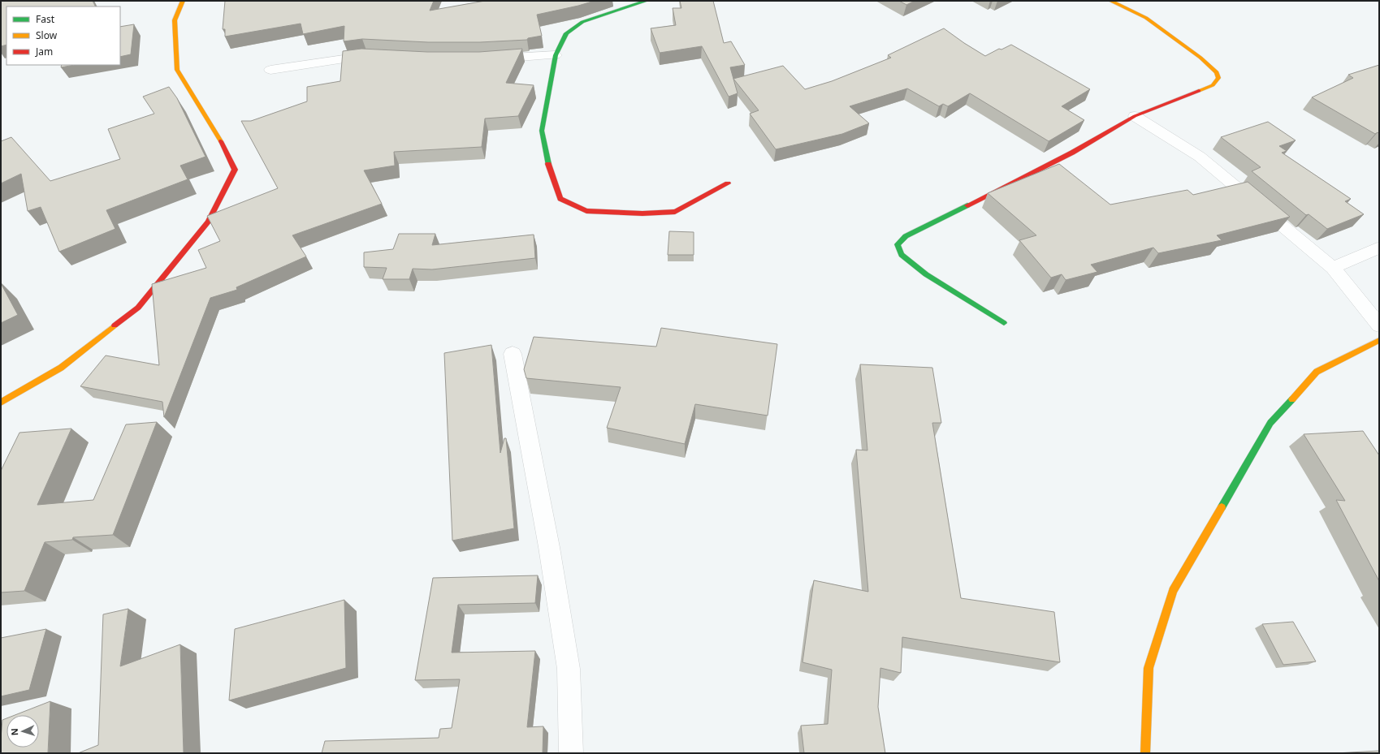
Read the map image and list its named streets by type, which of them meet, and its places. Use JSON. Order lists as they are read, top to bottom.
{
  "legend": ["Fast", "Slow", "Jam"],
  "north": "left"
}
